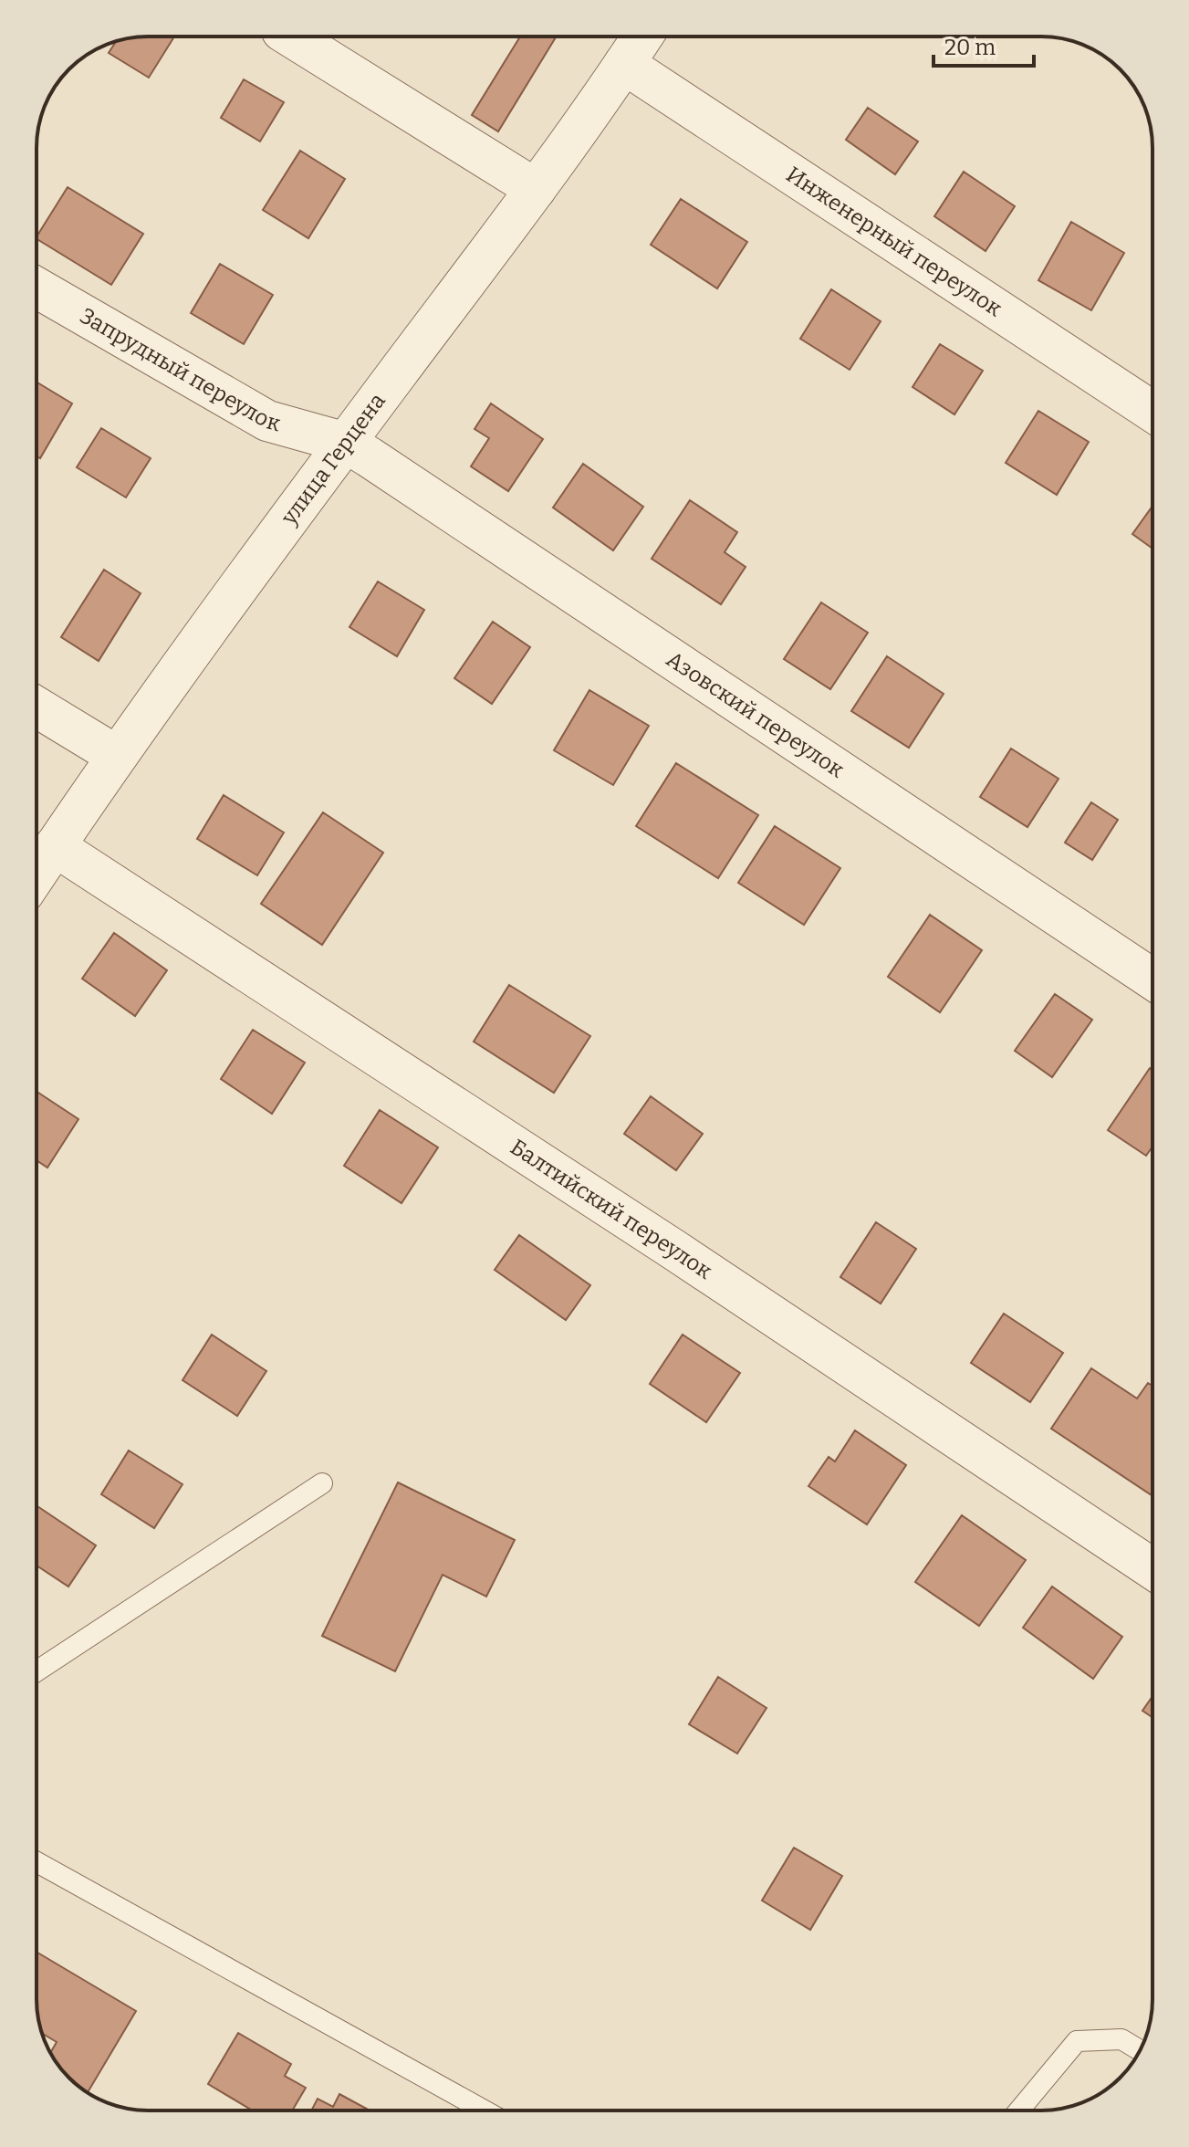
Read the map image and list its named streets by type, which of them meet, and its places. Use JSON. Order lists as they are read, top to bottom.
{
  "streets": {
    "street": [
      "Инженерный переулок",
      "Запрудный переулок",
      "улица Герцена",
      "Азовский переулок",
      "Балтийский переулок"
    ]
  },
  "crossings": [
    ["Инженерный переулок", "улица Герцена"],
    ["Запрудный переулок", "улица Герцена"],
    ["Запрудный переулок", "Азовский переулок"],
    ["улица Герцена", "Азовский переулок"],
    ["улица Герцена", "Балтийский переулок"]
  ],
  "scale_bar": "20 m"
}
